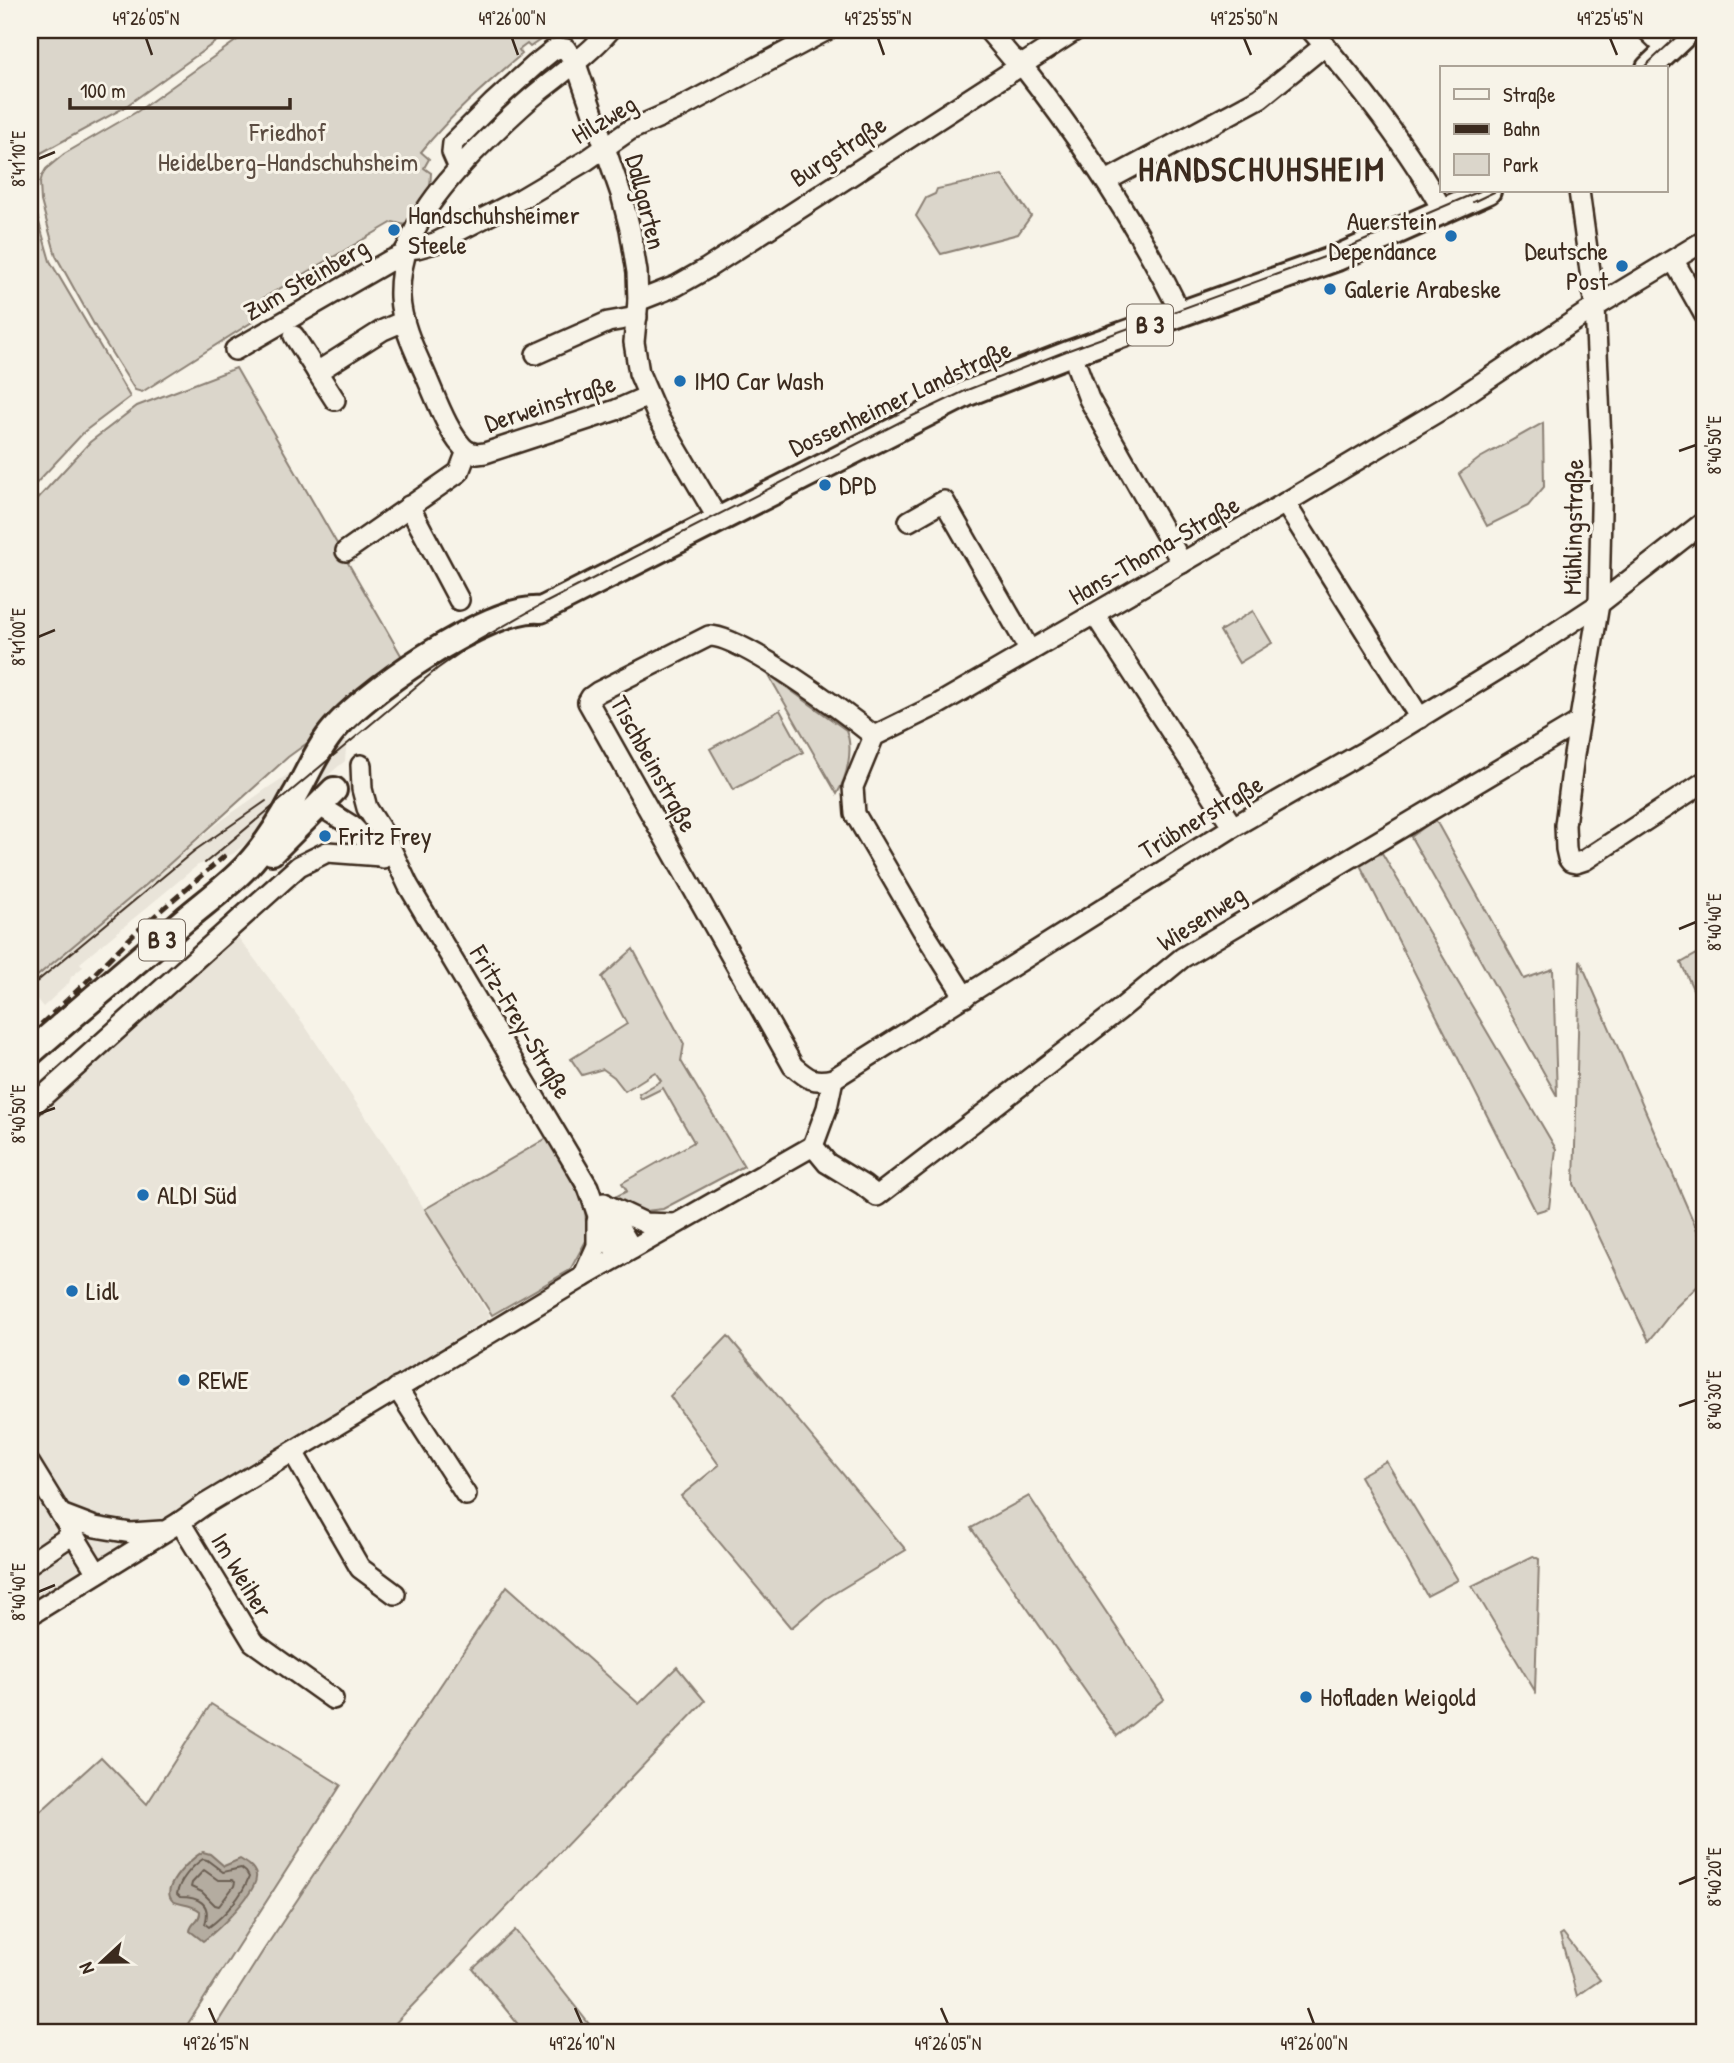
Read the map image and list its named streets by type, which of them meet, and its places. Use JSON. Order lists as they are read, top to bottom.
{
  "streets": {
    "main road": ["B 3", "Dossenheimer Landstraße"],
    "street": [
      "Hilzweg",
      "Burgstraße",
      "Dallgarten",
      "Zum Steinberg",
      "Derweinstraße",
      "Mühlingstraße",
      "Hans-Thoma-Straße",
      "Tischbeinstraße",
      "Trübnerstraße",
      "Wiesenweg",
      "Fritz-Frey-Straße",
      "Im Weiher"
    ]
  },
  "crossings": [
    ["Hilzweg", "Dallgarten"],
    ["Hilzweg", "Zum Steinberg"],
    ["Burgstraße", "Dallgarten"],
    ["Dallgarten", "Zum Steinberg"],
    ["Zum Steinberg", "Derweinstraße"],
    ["Dossenheimer Landstraße", "Fritz-Frey-Straße"],
    ["Mühlingstraße", "Hans-Thoma-Straße"],
    ["Mühlingstraße", "Trübnerstraße"],
    ["Mühlingstraße", "Wiesenweg"],
    ["Hans-Thoma-Straße", "Tischbeinstraße"],
    ["Tischbeinstraße", "Trübnerstraße"]
  ],
  "districts": ["HANDSCHUHSHEIM"],
  "parks": ["Friedhof Heidelberg-Handschuhsheim"],
  "places": [
    "Handschuhsheimer Steele",
    "Auerstein Dependance",
    "Deutsche Post",
    "Galerie Arabeske",
    "IMO Car Wash",
    "DPD",
    "Fritz Frey",
    "ALDI Süd",
    "Lidl",
    "REWE",
    "Hofladen Weigold"
  ],
  "legend": ["Straße", "Bahn", "Park"],
  "scale_bar": "100 m",
  "north": "left",
  "coordinates": [
    "49°26'05\"N",
    "49°26'00\"N",
    "49°25'55\"N",
    "49°25'50\"N",
    "49°25'45\"N",
    "8°41'10\"E",
    "8°40'50\"E",
    "8°41'00\"E",
    "8°40'40\"E",
    "8°40'30\"E",
    "8°40'20\"E",
    "49°26'15\"N",
    "49°26'10\"N"
  ]
}
